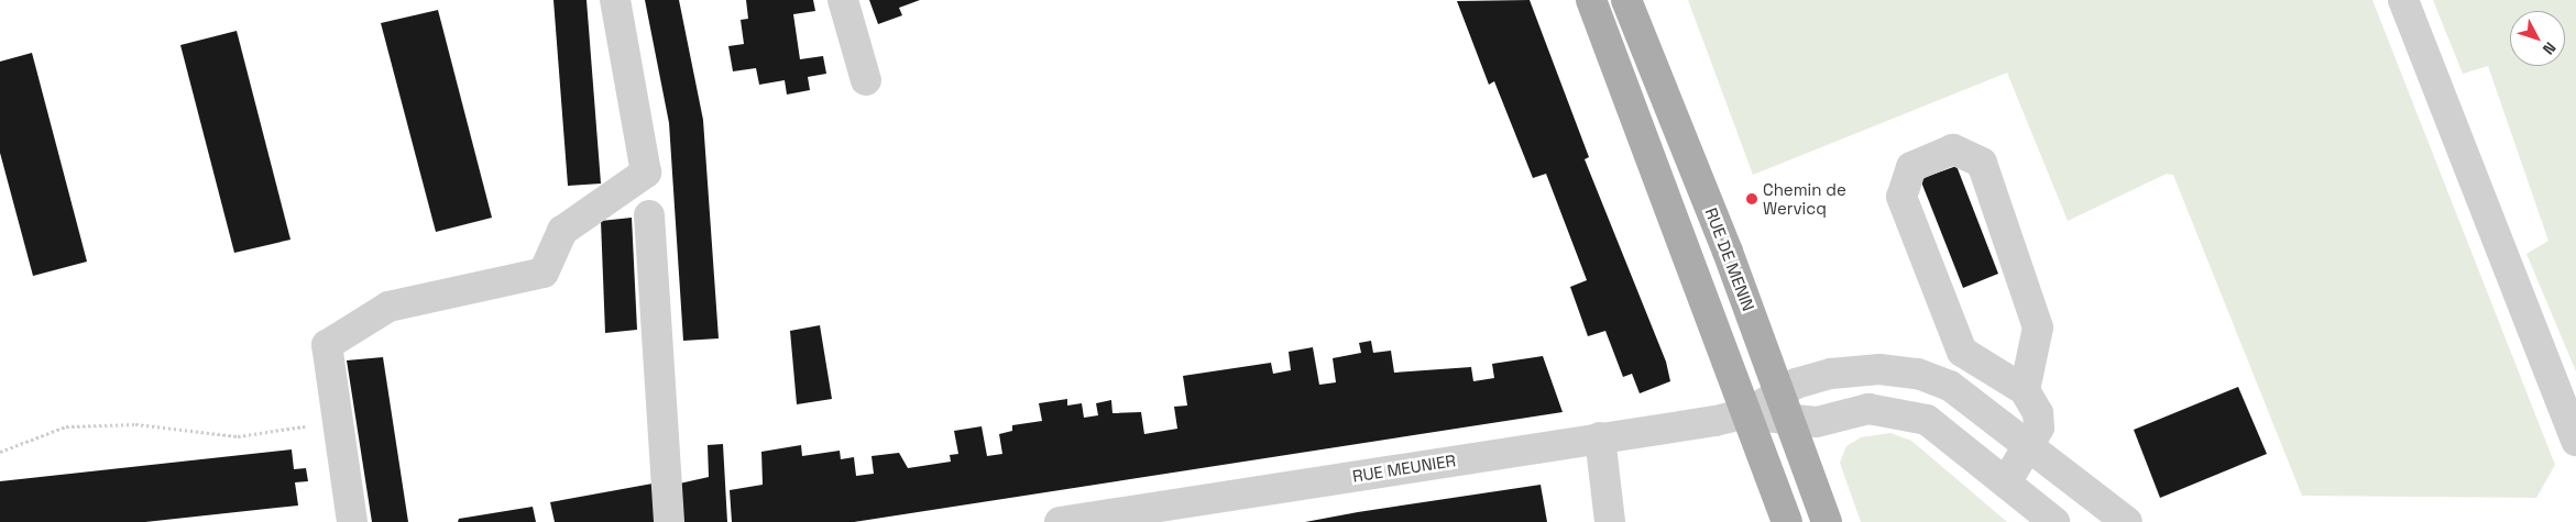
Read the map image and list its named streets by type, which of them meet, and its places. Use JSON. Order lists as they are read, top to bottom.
{
  "streets": {
    "main road": ["RUE DE MENIN"],
    "street": ["RUE MEUNIER"]
  },
  "places": ["Chemin de Wervicq"],
  "north": "bottom right"
}
